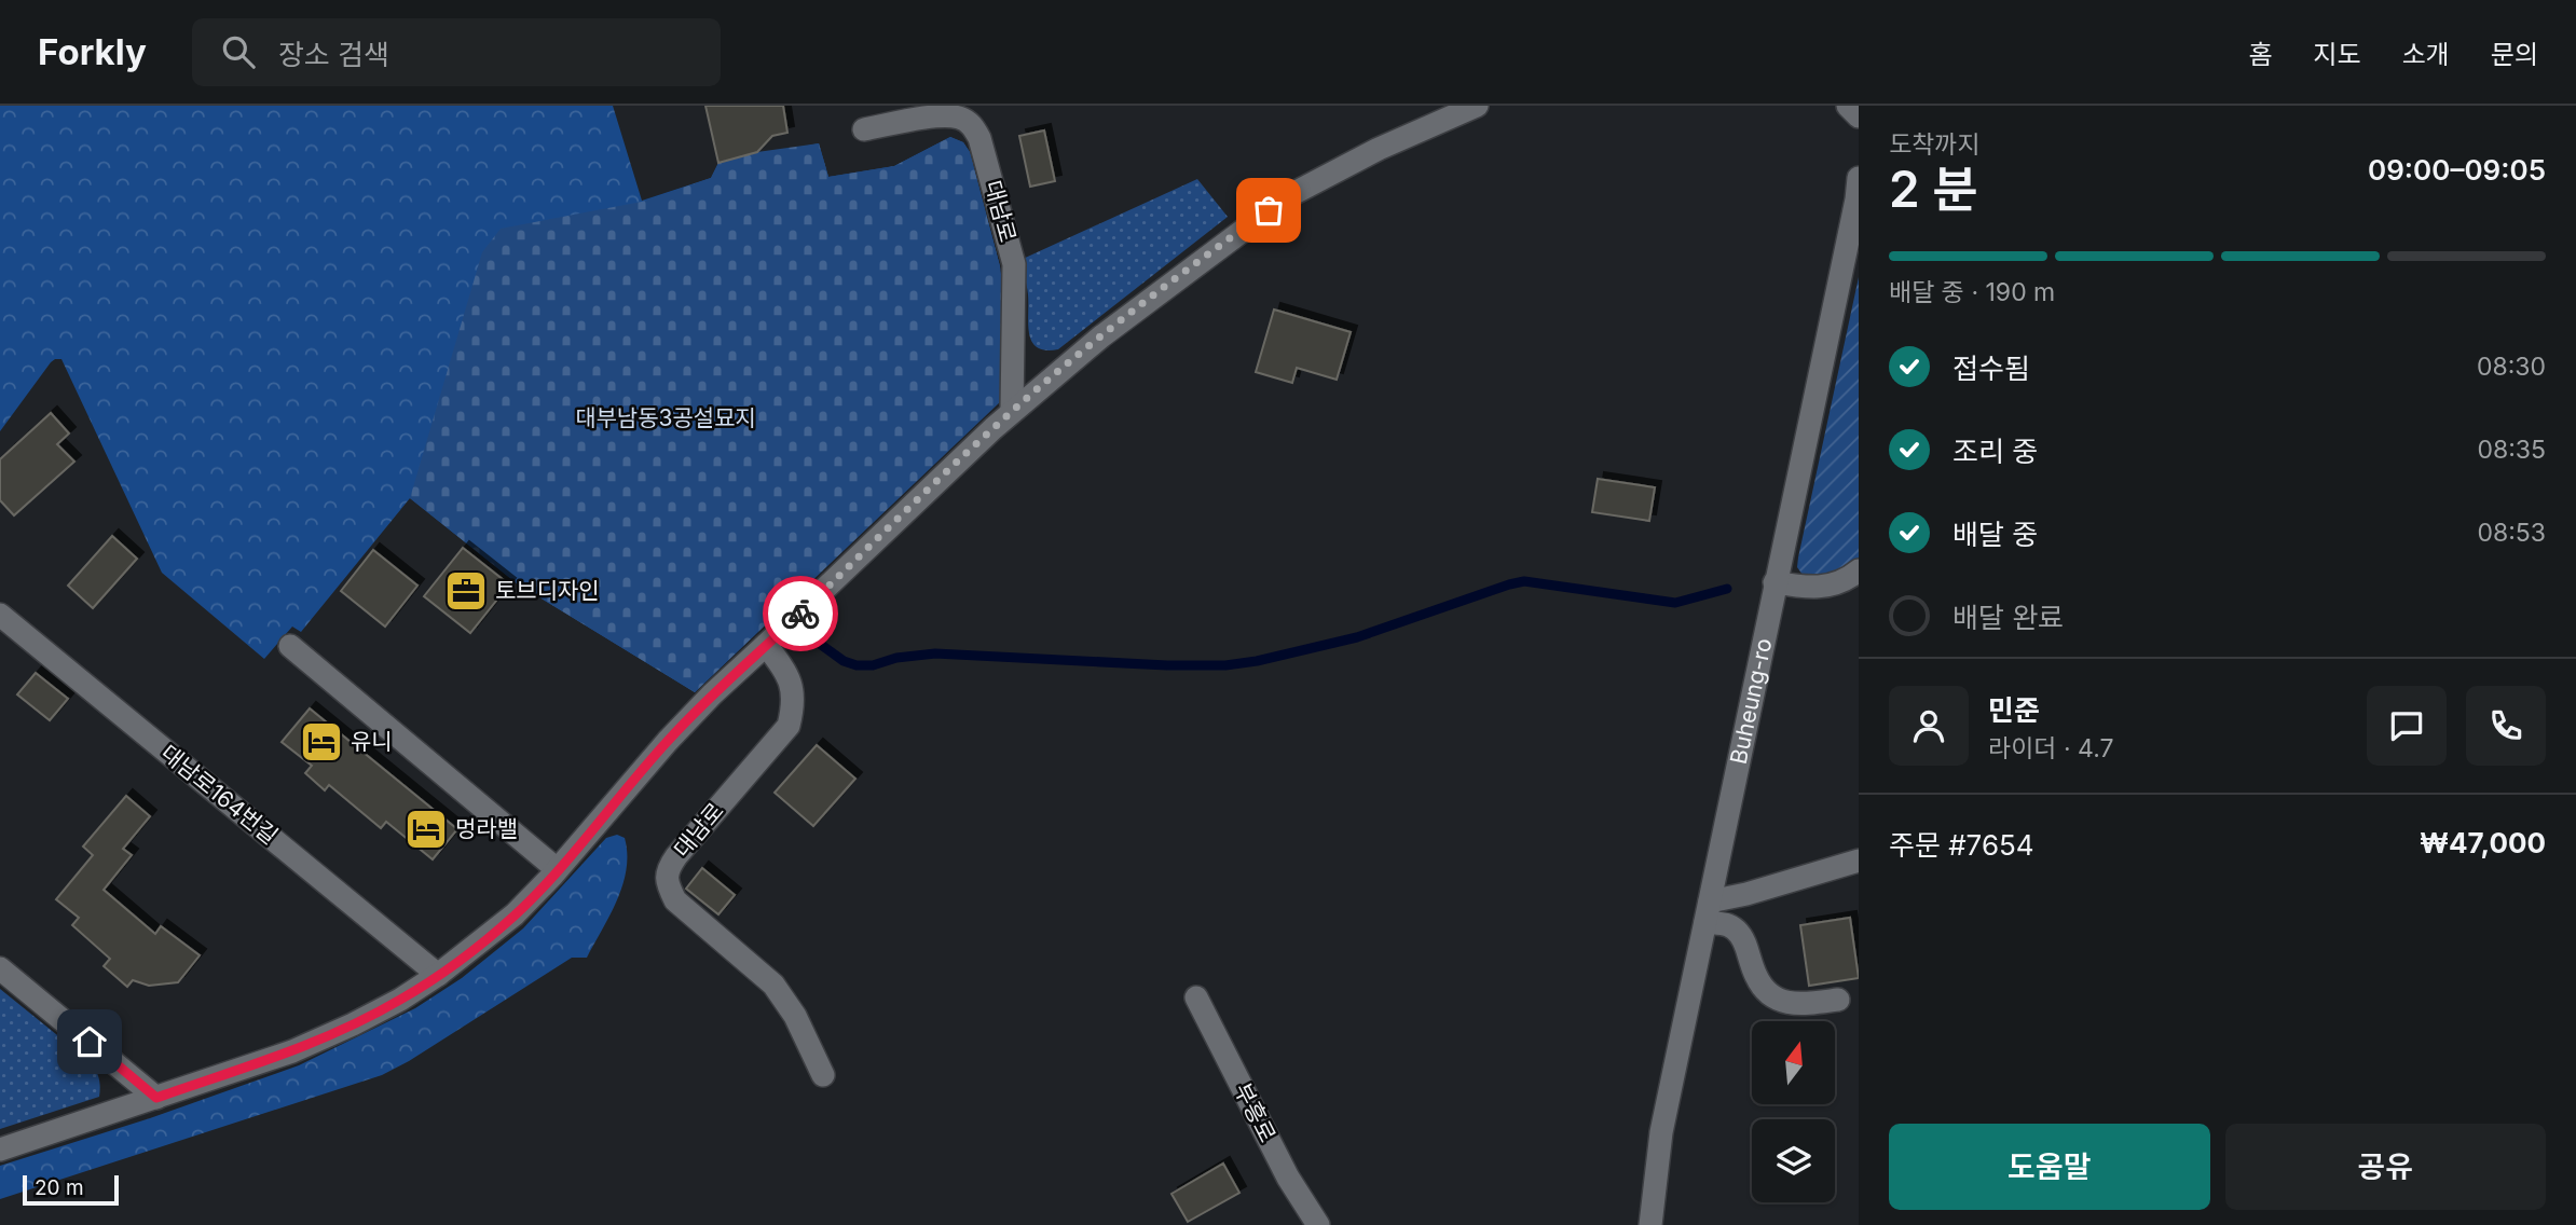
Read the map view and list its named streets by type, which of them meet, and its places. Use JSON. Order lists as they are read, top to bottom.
{
  "streets": {
    "street": [
      "대남로",
      "Buheung-ro",
      "대남로164번길",
      "부흥로"
    ]
  },
  "parks": ["대부남동3공설묘지"],
  "places": {
    "office": ["토브디자인"],
    "hotel": ["유니", "멍라밸"]
  },
  "scale_bar": "20 m",
  "north": "top",
  "page": {
    "header": "Forkly",
    "search": "장소 검색",
    "nav": [
      "홈",
      "지도",
      "소개",
      "문의"
    ],
    "heading": ["2 분", "도착까지", "09:00–09:05"],
    "panel": [
      "민준",
      "라이더 · 4.7",
      "주문 #7654",
      "₩47,000"
    ],
    "bar": "배달 중 · 190 m",
    "list": [
      ["접수됨", "08:30"],
      ["조리 중", "08:35"],
      ["배달 중", "08:53"],
      "배달 완료"
    ],
    "buttons": ["도움말", "공유"],
    "scale": "20 m"
  }
}
